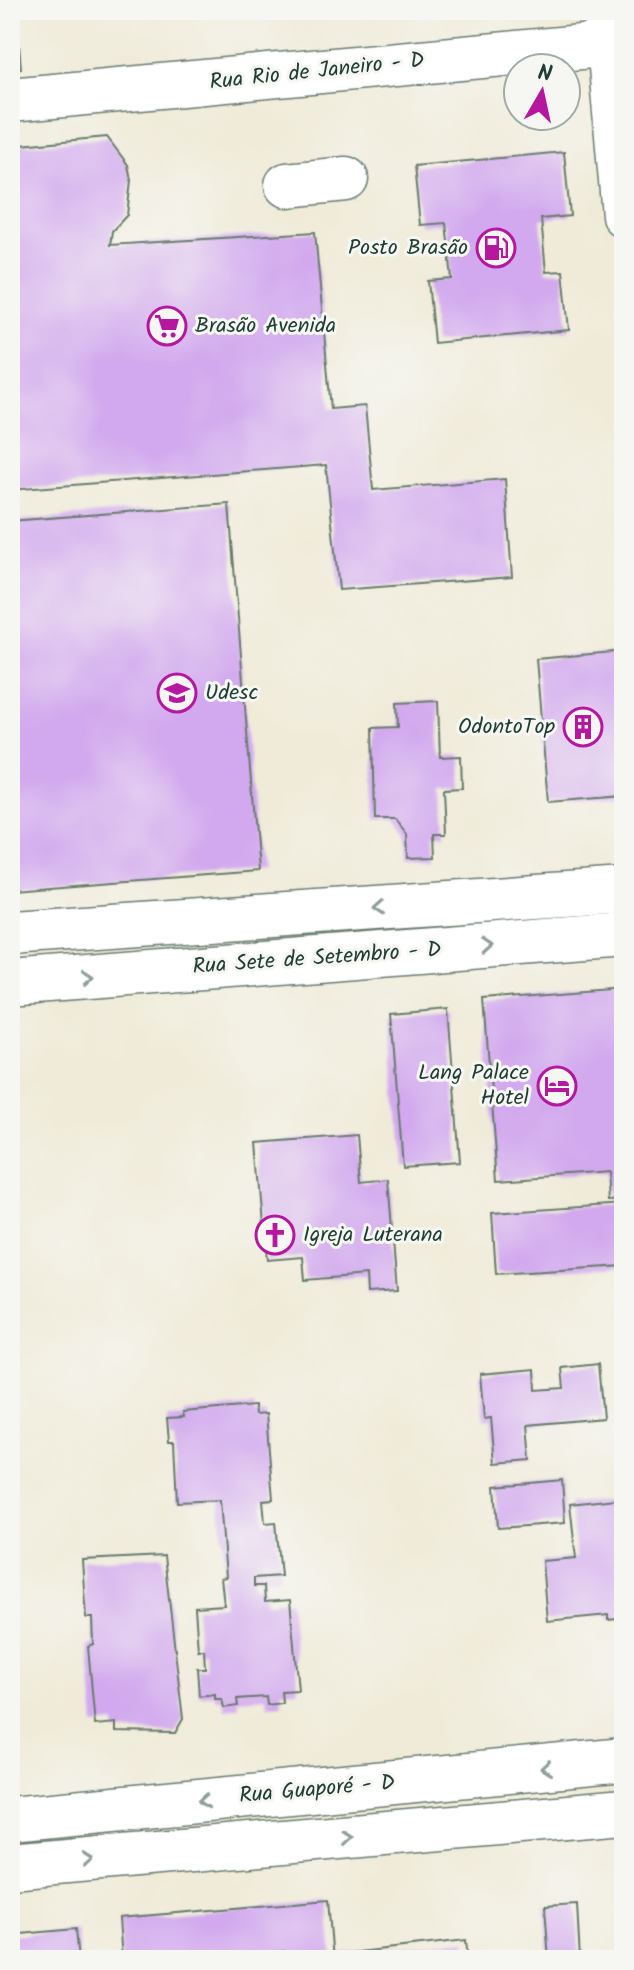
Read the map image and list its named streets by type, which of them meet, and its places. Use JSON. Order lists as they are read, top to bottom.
{
  "streets": {
    "street": ["Rua Rio de Janeiro - D", "Rua Sete de Setembro - D", "Rua Guaporé - D"]
  },
  "places": {
    "fuel station": ["Posto Brasão"],
    "supermarket": ["Brasão Avenida"],
    "school or university": ["Udesc"],
    "building": ["OdontoTop"],
    "hotel": ["Lang Palace Hotel"],
    "church": ["Igreja Luterana"]
  },
  "north": "top"
}
